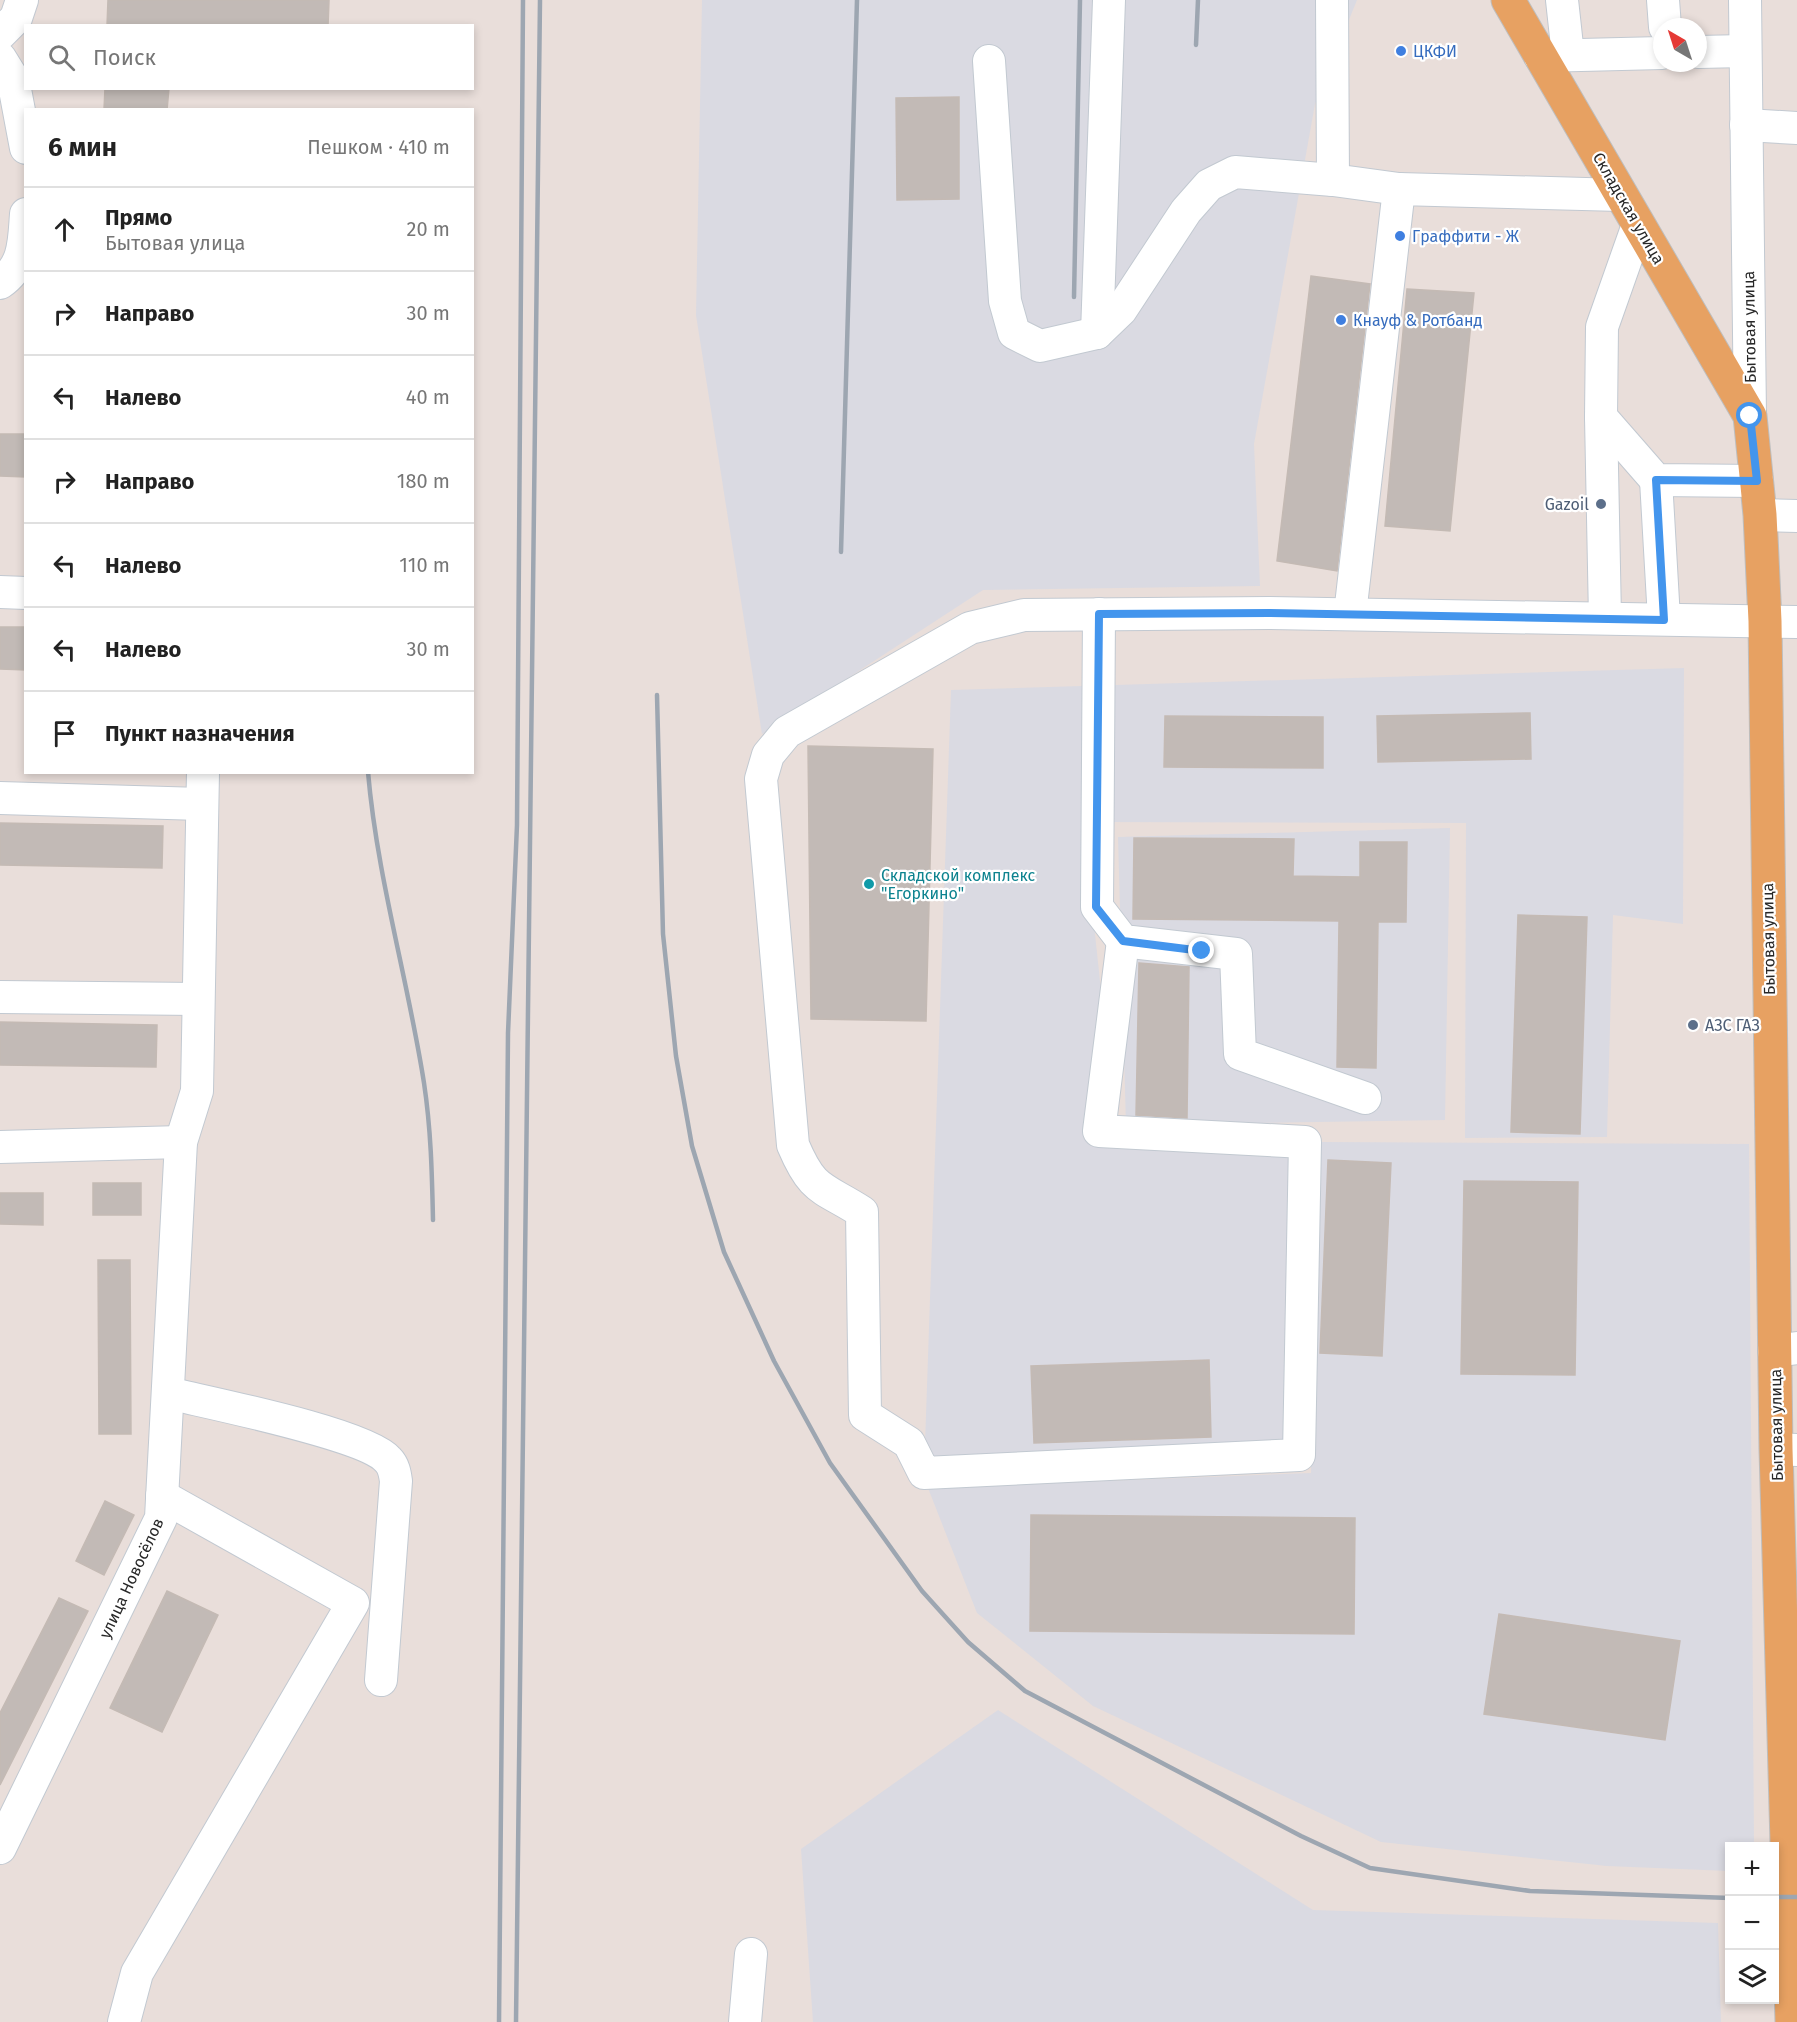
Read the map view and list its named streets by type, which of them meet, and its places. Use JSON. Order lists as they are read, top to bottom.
{
  "streets": {
    "main road": ["Складская улица", "Бытовая улица"],
    "street": ["улица Новосёлов"]
  },
  "crossings": [
    ["Складская улица", "Бытовая улица"]
  ],
  "places": [
    "ЦКФИ",
    "Граффити - Ж",
    "Кнауф & Ротбанд",
    "Gazoil",
    "Складской комплекс \"Егоркино\"",
    "АЗС ГАЗ"
  ],
  "north": "top left",
  "page": {
    "search": "Поиск",
    "heading": ["6 мин", "Пешком · 410 m"],
    "list": [
      ["Прямо", "Бытовая улица", "20 m"],
      ["Направо", "30 m"],
      ["Налево", "40 m"],
      ["Направо", "180 m"],
      ["Налево", "110 m"],
      ["Налево", "30 m"],
      "Пункт назначения"
    ],
    "map_buttons": ["+", "−"]
  }
}
